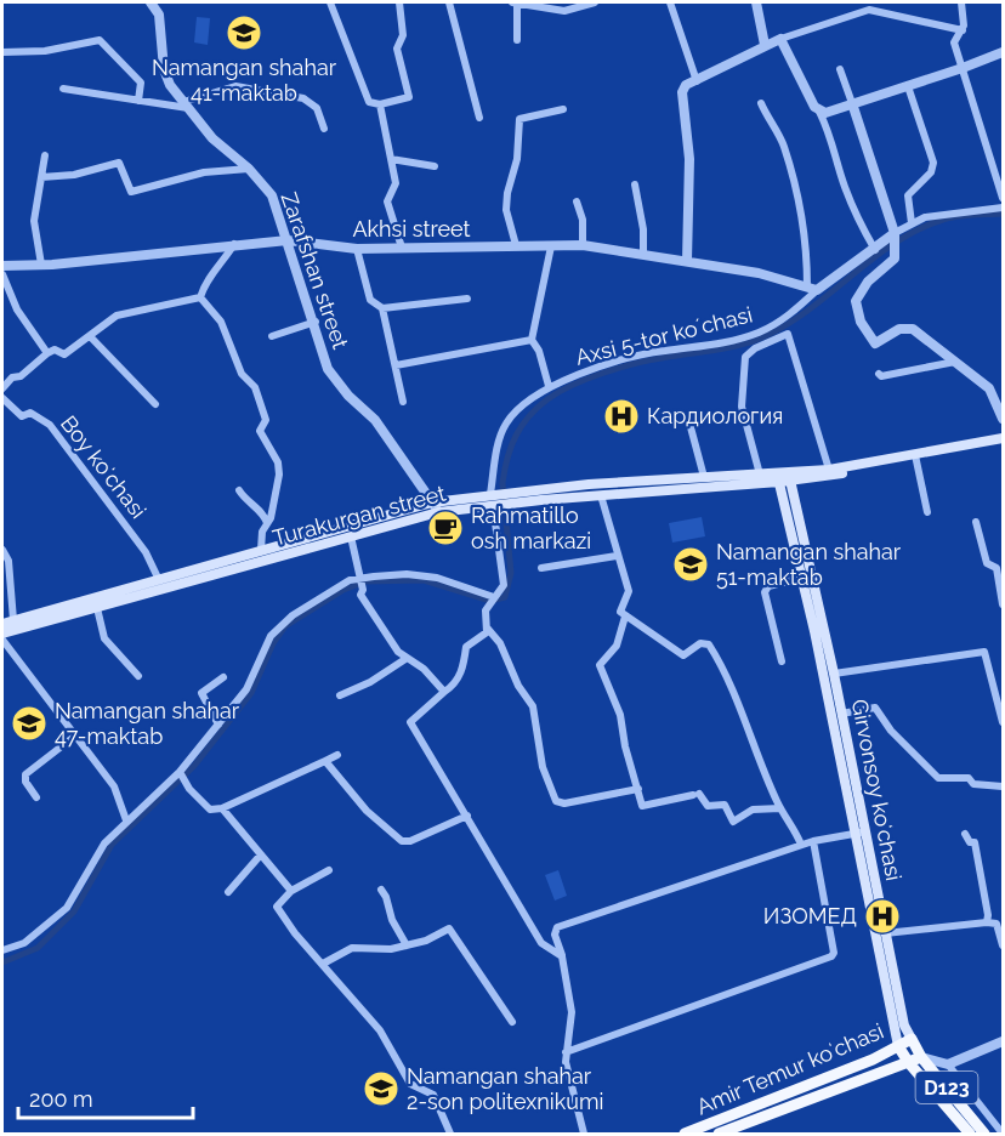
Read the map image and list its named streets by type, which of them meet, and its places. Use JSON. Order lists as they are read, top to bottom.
{
  "streets": {
    "main road": [
      "Turakurgan street",
      "Girvonsoy koʻchasi",
      "Amir Temur koʻchasi",
      "D123"
    ],
    "street": [
      "Akhsi street",
      "Zarafshan street",
      "Аxsi 5-tor koʼchasi",
      "Boy koʻchasi"
    ]
  },
  "crossings": [
    ["Akhsi street", "Zarafshan street"],
    ["Akhsi street", "Аxsi 5-tor koʼchasi"],
    ["Zarafshan street", "Turakurgan street"],
    ["Аxsi 5-tor koʼchasi", "Turakurgan street"],
    ["Boy koʻchasi", "Turakurgan street"],
    ["Turakurgan street", "Girvonsoy koʻchasi"],
    ["Girvonsoy koʻchasi", "Amir Temur koʻchasi"]
  ],
  "places": {
    "school or university": [
      "Namangan shahar 41-maktab",
      "Namangan shahar 51-maktab",
      "Namangan shahar 47-maktab",
      "Namangan shahar 2-son politexnikumi"
    ],
    "hospital": ["Кардиология", "ИЗОМЕД"],
    "cafe": ["Rahmatillo osh markazi"]
  },
  "scale_bar": "200 m"
}
